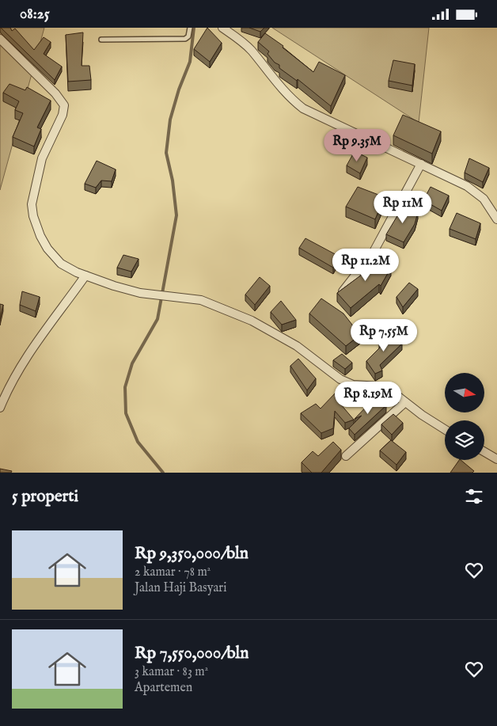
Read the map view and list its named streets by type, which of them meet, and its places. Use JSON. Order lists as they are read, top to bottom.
{
  "north": "right",
  "page": {
    "status": "08:25",
    "price": [
      "Rp 9.35M",
      "Rp 11M",
      "Rp 11.2M",
      "Rp 7.55M",
      "Rp 8.19M"
    ],
    "heading": "5 properti",
    "list": [
      {
        "name": "Rp 9,350,000/bln",
        "note": "2 kamar · 78 m² · Jalan Haji Basyari"
      },
      {
        "name": "Rp 7,550,000/bln",
        "note": "3 kamar · 83 m² · Apartemen"
      }
    ]
  }
}
